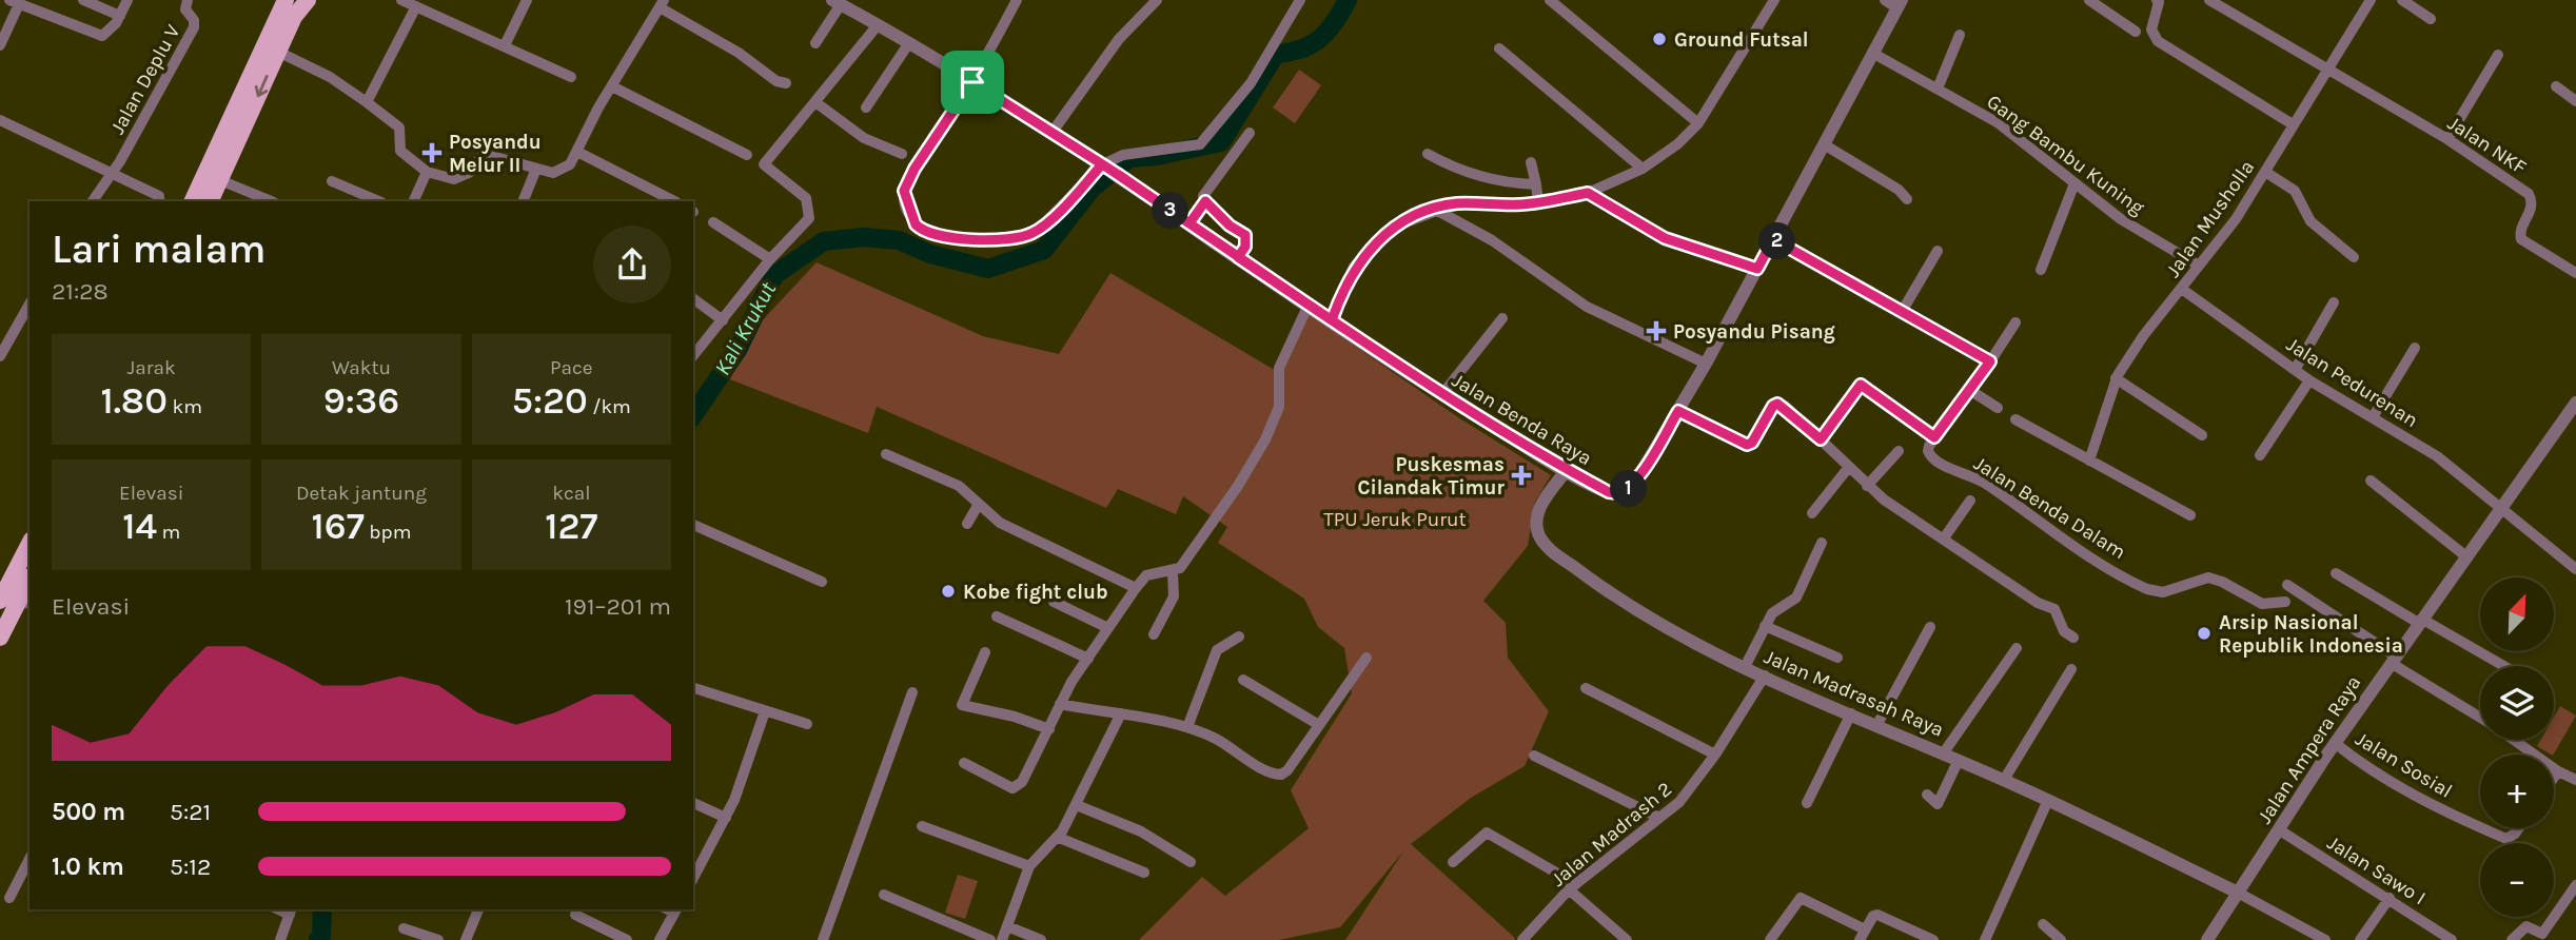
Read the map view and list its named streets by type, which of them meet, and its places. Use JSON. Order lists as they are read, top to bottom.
{
  "streets": {
    "street": [
      "Jalan Deplu V",
      "Jalan NKF",
      "Gang Bambu Kuning",
      "Jalan Musholla",
      "Jalan Pedurenan",
      "Jalan Benda Raya",
      "Jalan Benda Dalam",
      "Jalan Madrasah Raya",
      "Jalan Ampera Raya",
      "Jalan Sosial",
      "Jalan Madrash 2",
      "Jalan Sawo I"
    ]
  },
  "crossings": [
    ["Jalan NKF", "Jalan Musholla"],
    ["Gang Bambu Kuning", "Jalan Musholla"],
    ["Gang Bambu Kuning", "Jalan Benda Raya"],
    ["Jalan Musholla", "Jalan Pedurenan"],
    ["Jalan Pedurenan", "Jalan Ampera Raya"],
    ["Jalan Benda Raya", "Jalan Madrasah Raya"],
    ["Jalan Madrasah Raya", "Jalan Ampera Raya"],
    ["Jalan Madrasah Raya", "Jalan Madrash 2"],
    ["Jalan Ampera Raya", "Jalan Sosial"],
    ["Jalan Ampera Raya", "Jalan Sawo I"]
  ],
  "water": ["Kali Krukut"],
  "parks": ["TPU Jeruk Purut"],
  "places": {
    "other": ["Ground Futsal", "Kobe fight club", "Arsip Nasional Republik Indonesia"],
    "health": ["Posyandu Melur II", "Posyandu Pisang", "Puskesmas Cilandak Timur"]
  },
  "north": "top right",
  "page": {
    "pins": ["3", "2", "1"],
    "heading": ["Lari malam", "21:28"],
    "stats": [
      ["Jarak", "1.80 km"],
      ["Waktu", "9:36"],
      ["Pace", "5:20 /km"],
      ["Elevasi", "14 m"],
      ["Detak jantung", "167 bpm"],
      ["kcal", "127"]
    ],
    "map_buttons": ["+", "−"],
    "chart": ["Elevasi", "191–201 m"],
    "list": [
      {
        "name": "500 m",
        "note": "5:21"
      },
      {
        "name": "1.0 km",
        "note": "5:12"
      }
    ]
  }
}
